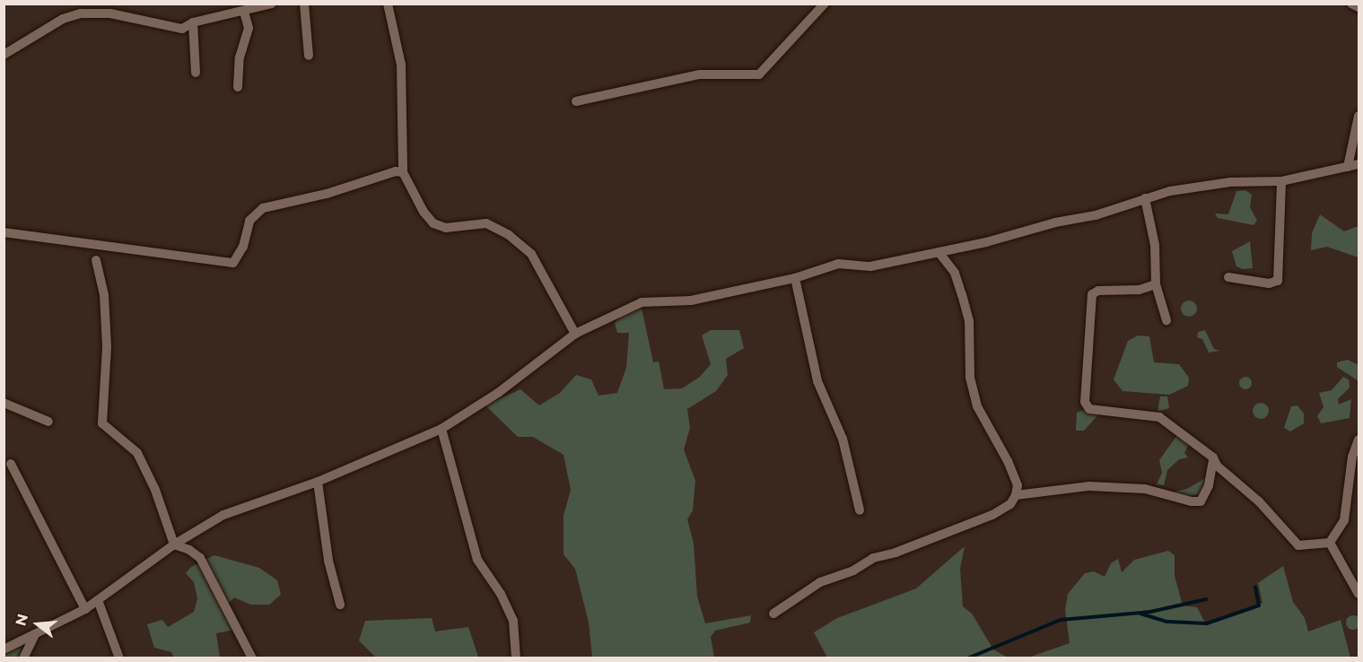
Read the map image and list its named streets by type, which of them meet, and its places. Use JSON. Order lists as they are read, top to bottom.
{
  "north": "left"
}
